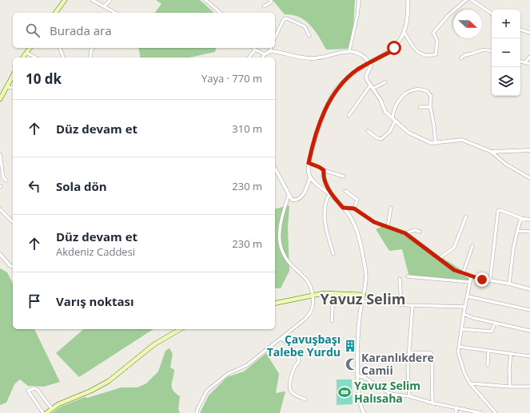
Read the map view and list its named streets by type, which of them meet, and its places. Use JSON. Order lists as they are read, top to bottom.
{
  "districts": ["Yavuz Selim"],
  "places": {
    "building": ["Çavuşbaşı Talebe Yurdu"],
    "mosque": ["Karanlıkdere Camii"],
    "sports": ["Yavuz Selim Halısaha"]
  },
  "north": "right",
  "page": {
    "map_buttons": ["+", "−"],
    "search": "Burada ara",
    "heading": ["10 dk", "Yaya · 770 m"],
    "list": [
      ["Düz devam et", "310 m"],
      ["Sola dön", "230 m"],
      ["Düz devam et", "Akdeniz Caddesi", "230 m"],
      "Varış noktası"
    ]
  }
}
